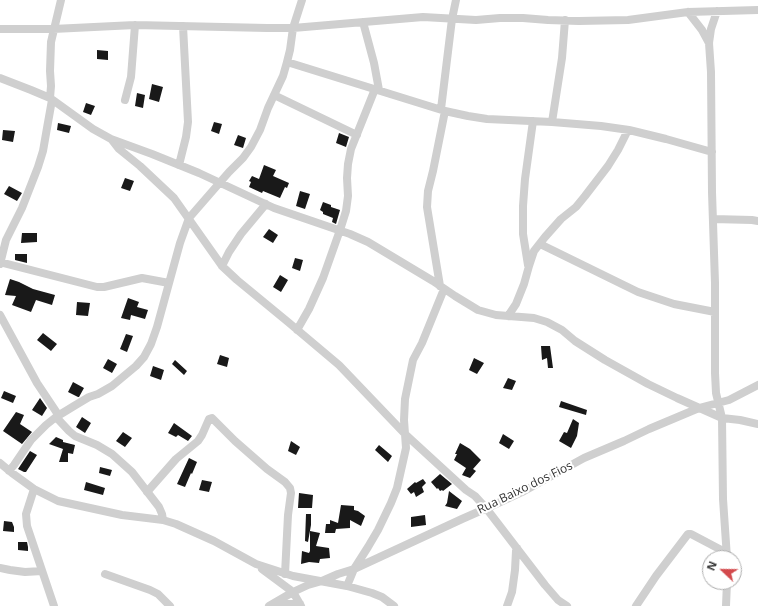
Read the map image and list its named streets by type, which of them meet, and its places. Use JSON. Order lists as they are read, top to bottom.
{
  "streets": {
    "street": ["Rua Baixo dos Fios"]
  },
  "north": "left"
}
